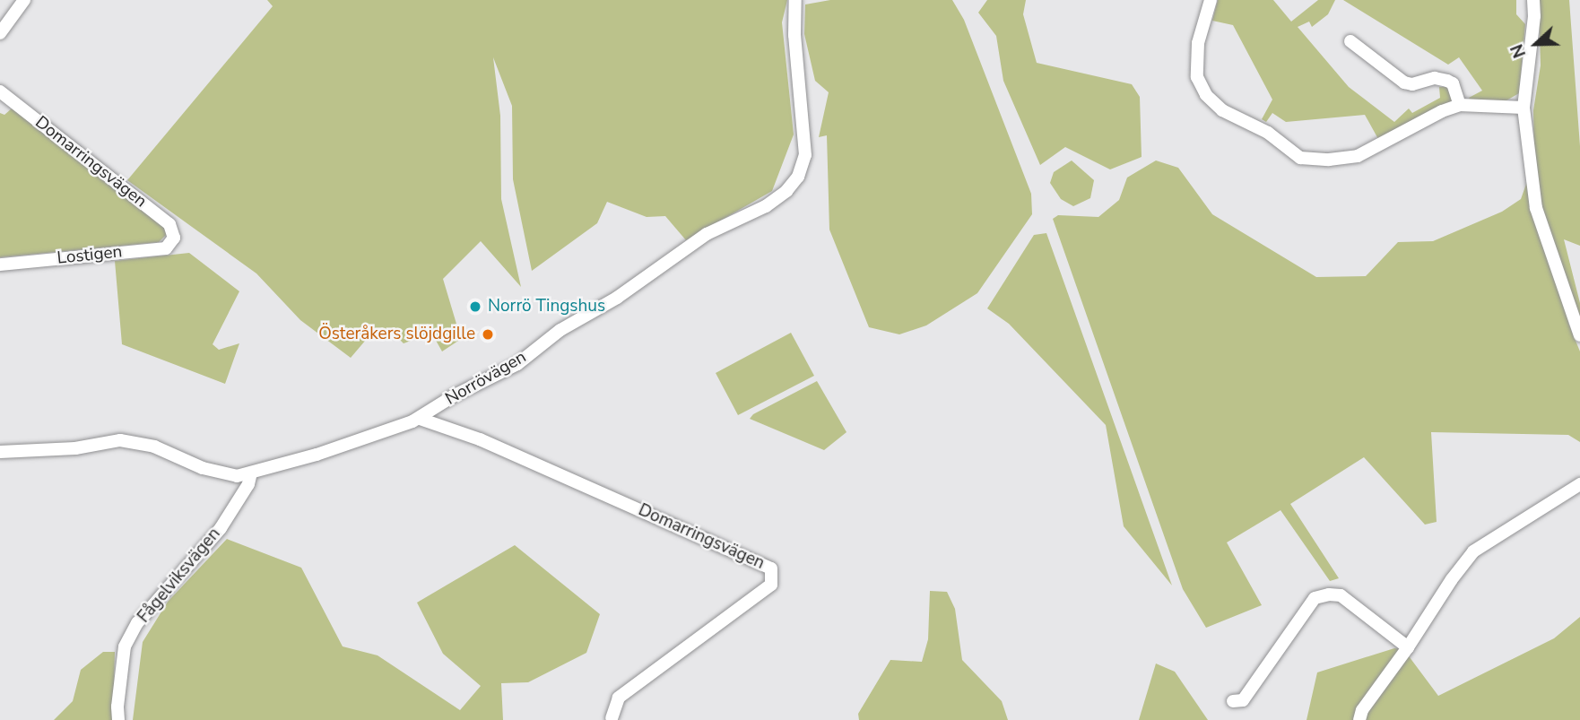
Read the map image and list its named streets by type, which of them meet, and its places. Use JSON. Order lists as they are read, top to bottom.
{
  "streets": {
    "street": [
      "Domarringsvägen",
      "Lostigen",
      "Norrövägen",
      "Fågelviksvägen"
    ]
  },
  "crossings": [
    ["Domarringsvägen", "Lostigen"],
    ["Domarringsvägen", "Norrövägen"],
    ["Norrövägen", "Fågelviksvägen"]
  ],
  "places": ["Norrö Tingshus", "Österåkers slöjdgille"],
  "north": "left"
}
